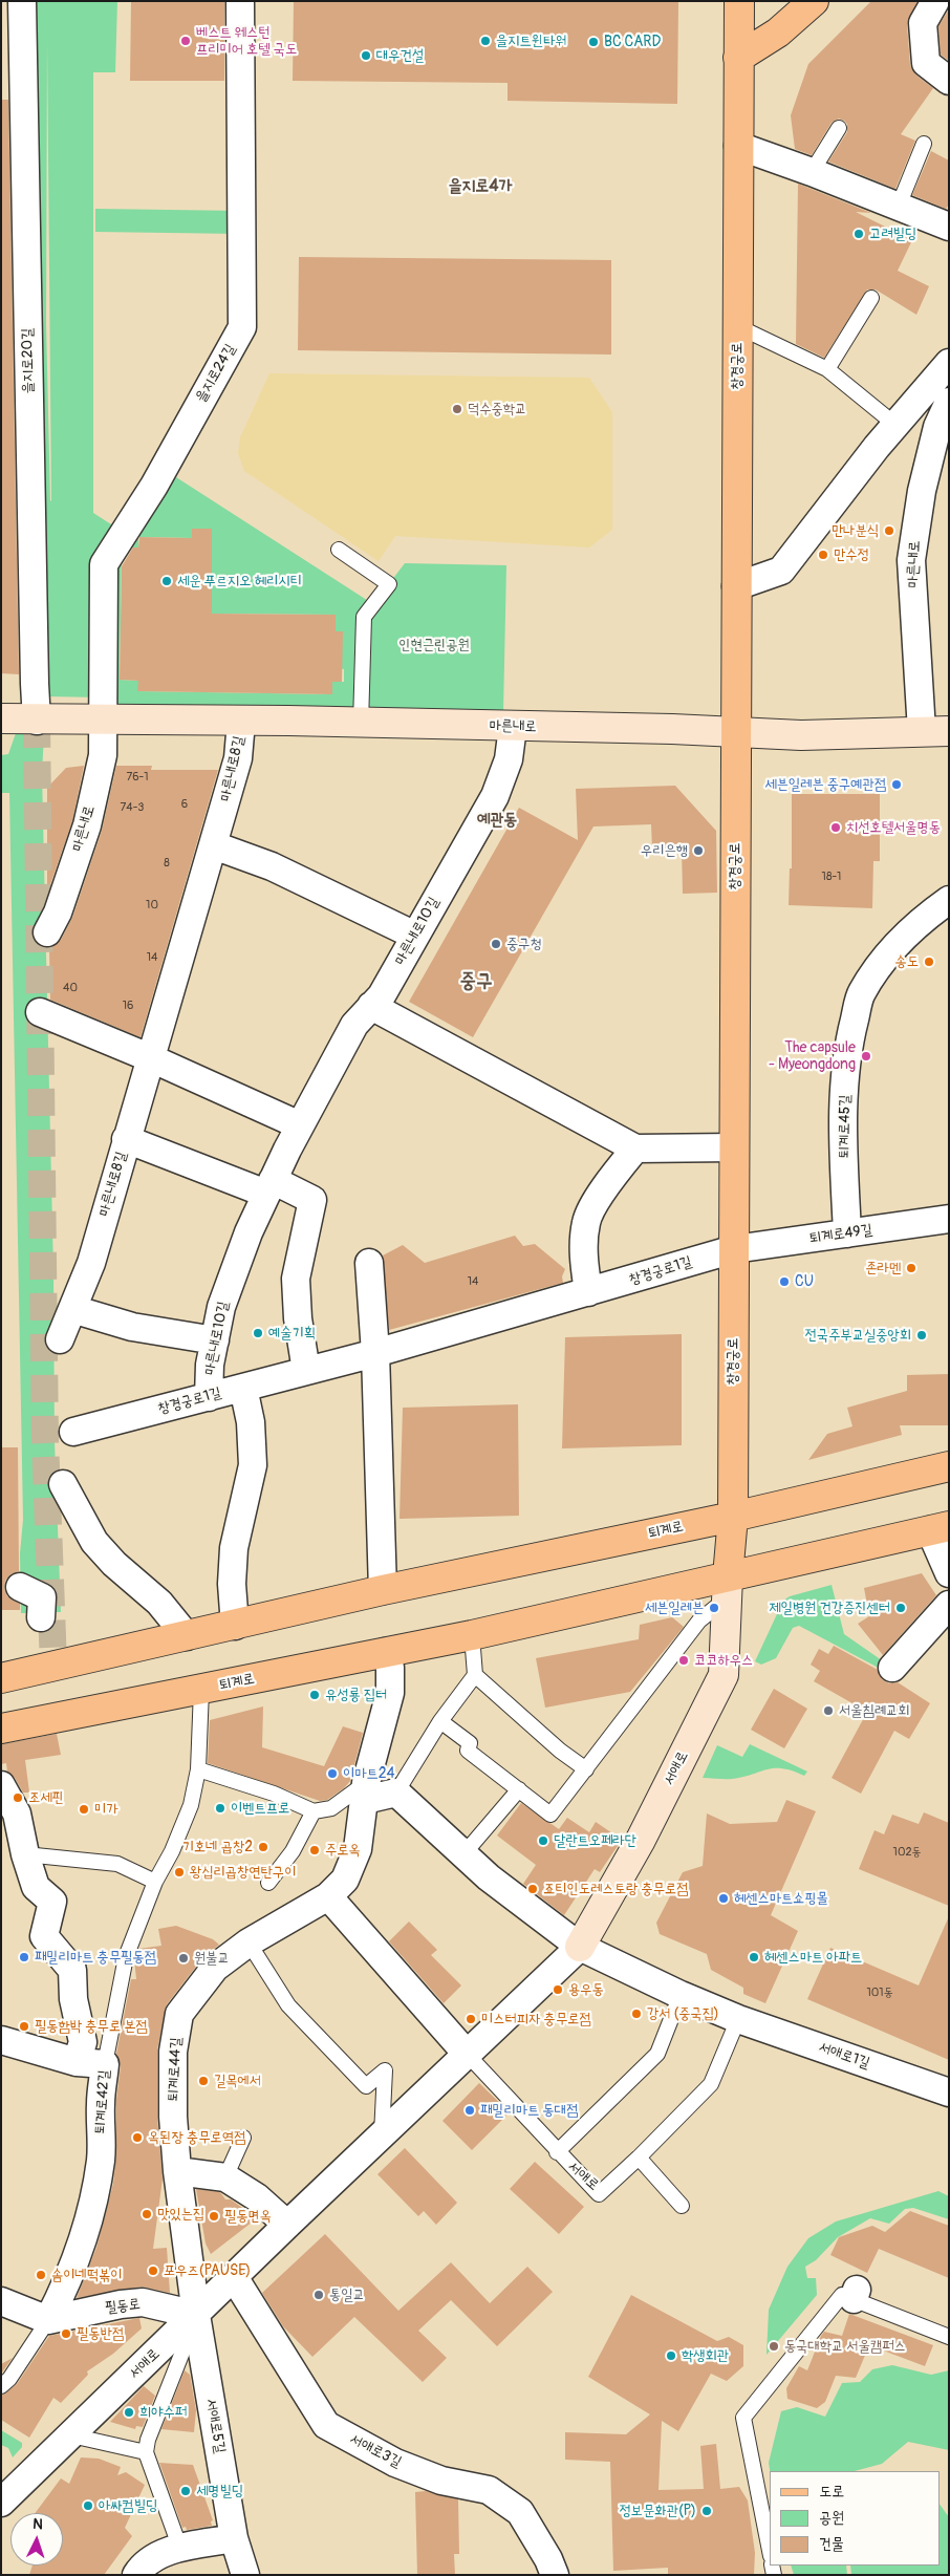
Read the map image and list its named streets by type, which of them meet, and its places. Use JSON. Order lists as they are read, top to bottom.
{
  "streets": {
    "main road": [
      "창경궁로",
      "마른내로",
      "퇴계로",
      "서애로"
    ],
    "street": [
      "을지로20길",
      "을지로24길",
      "마른내로8길",
      "마른내로10길",
      "퇴계로45길",
      "퇴계로49길",
      "창경궁로1길",
      "서애로1길",
      "퇴계로44길",
      "퇴계로42길",
      "필동로",
      "서애로5길",
      "서애로3길"
    ]
  },
  "crossings": [
    ["을지로20길", "마른내로"],
    ["창경궁로", "마른내로"],
    ["창경궁로", "퇴계로49길"],
    ["창경궁로", "창경궁로1길"],
    ["창경궁로", "퇴계로"],
    ["창경궁로", "서애로"],
    ["을지로24길", "마른내로"],
    ["마른내로", "마른내로8길"],
    ["마른내로", "마른내로10길"],
    ["마른내로10길", "창경궁로1길"],
    ["퇴계로45길", "퇴계로49길"],
    ["퇴계로49길", "창경궁로1길"],
    ["퇴계로", "서애로"],
    ["퇴계로", "퇴계로44길"],
    ["퇴계로", "퇴계로42길"],
    ["서애로", "서애로1길"],
    ["서애로", "퇴계로44길"],
    ["서애로", "필동로"],
    ["서애로", "서애로5길"],
    ["서애로", "서애로3길"],
    ["퇴계로44길", "필동로"],
    ["퇴계로44길", "서애로5길"],
    ["퇴계로42길", "필동로"],
    ["필동로", "서애로5길"]
  ],
  "districts": ["을지로4가", "예관동", "중구"],
  "parks": ["인현근린공원"],
  "places": [
    "베스트 웨스턴 프리미어 호텔 국도",
    "을지트윈타워",
    "BC CARD",
    "대우건설",
    "고려빌딩",
    "덕수중학교",
    "만나분식",
    "만수정",
    "세운 푸르지오 헤리시티",
    "세븐일레븐 중구예관점",
    "치선호텔서울명동",
    "우리은행",
    "중구청",
    "송도",
    "The capsule - Myeongdong",
    "존라멘",
    "CU",
    "예술기획",
    "전국주부교실중앙회",
    "세븐일레븐",
    "제일병원 건강증진센터",
    "코코하우스",
    "유성룡 집터",
    "서울침례교회",
    "이마트24",
    "조세핀",
    "이벤트프로",
    "미가",
    "달란트오페라단",
    "기호네 곱창2",
    "주로옥",
    "왕십리곱창연탄구이",
    "죠티인도레스토랑 충무로점",
    "헤센스마트쇼핑몰",
    "패밀리마트 충무필동점",
    "헤센스마트 아파트",
    "원불교",
    "용우동",
    "강서 (중국집)",
    "미스터피자 충무로점",
    "필동함박 충무로 본점",
    "길목에서",
    "패밀리마트 동대점",
    "옥된장 충무로역점",
    "맛있는집",
    "필동면옥",
    "포우즈(PAUSE)",
    "솜이네떡볶이",
    "통일교",
    "필동반점",
    "동국대학교 서울캠퍼스",
    "학생회관",
    "희야수퍼",
    "세명빌딩",
    "아싸컴빌딩",
    "정보문화관(P)"
  ],
  "house_numbers": [
    "76-1",
    "6",
    "74-3",
    "8",
    "18-1",
    "10",
    "14",
    "40",
    "16",
    "14",
    "102동",
    "101동"
  ],
  "legend": ["도로", "공원", "건물"],
  "north": "top"
}
